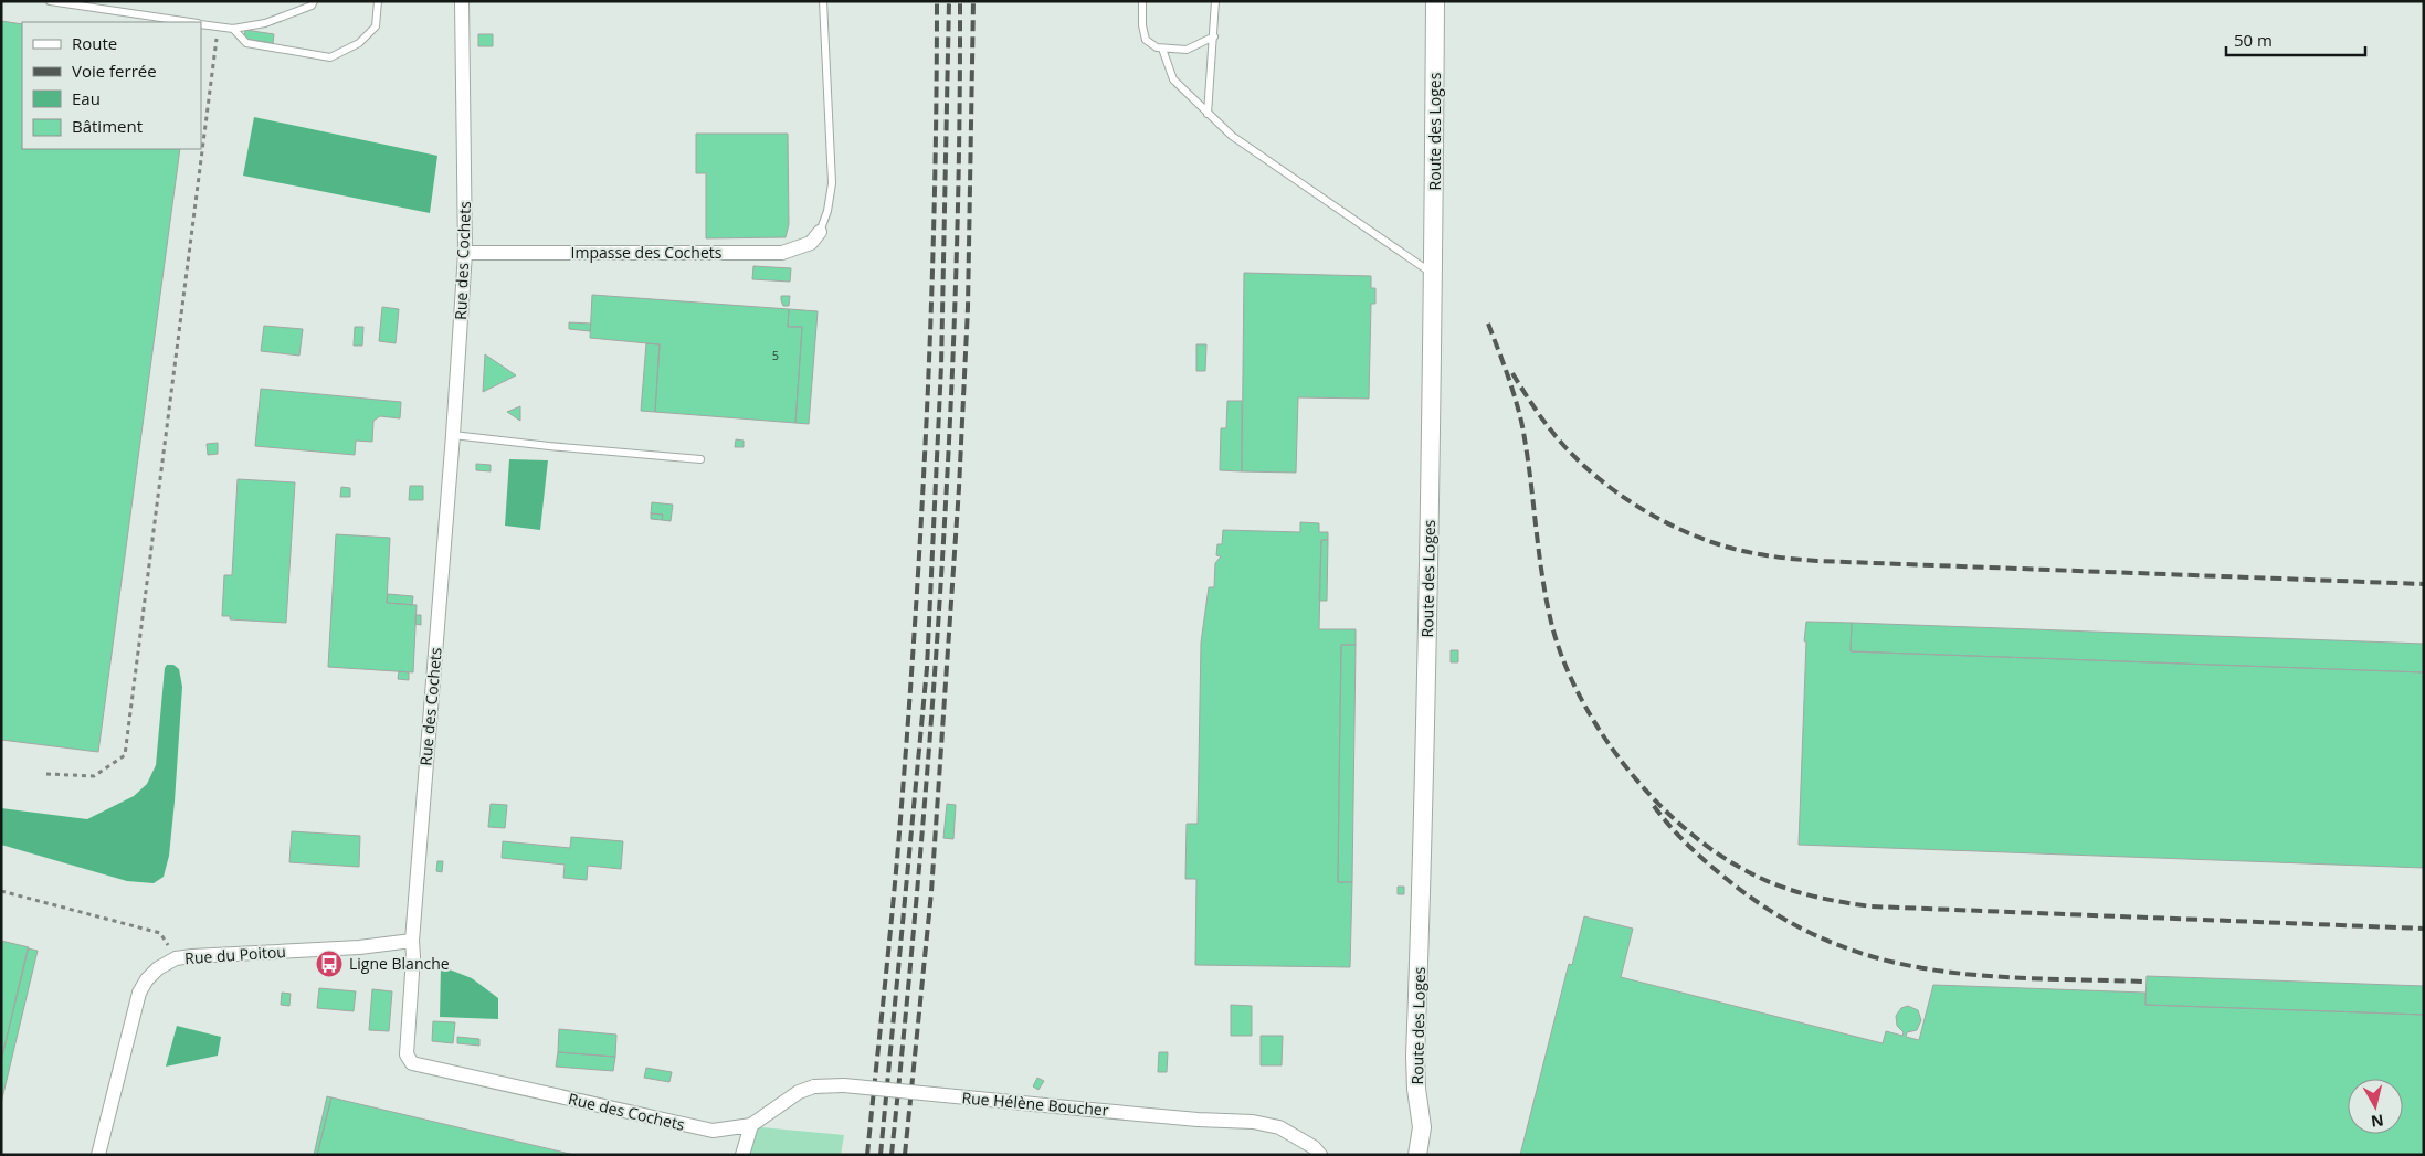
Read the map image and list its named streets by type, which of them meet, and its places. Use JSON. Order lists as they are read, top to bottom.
{
  "streets": {
    "street": [
      "Route des Loges",
      "Impasse des Cochets",
      "Rue des Cochets",
      "Rue du Poitou",
      "Rue Hélène Boucher"
    ]
  },
  "crossings": [
    ["Impasse des Cochets", "Rue des Cochets"],
    ["Rue des Cochets", "Rue du Poitou"],
    ["Rue des Cochets", "Rue Hélène Boucher"]
  ],
  "places": {
    "bus stop": ["Ligne Blanche"]
  },
  "house_numbers": ["5"],
  "legend": [
    "Route",
    "Voie ferrée",
    "Eau",
    "Bâtiment"
  ],
  "scale_bar": "50 m",
  "north": "bottom"
}
